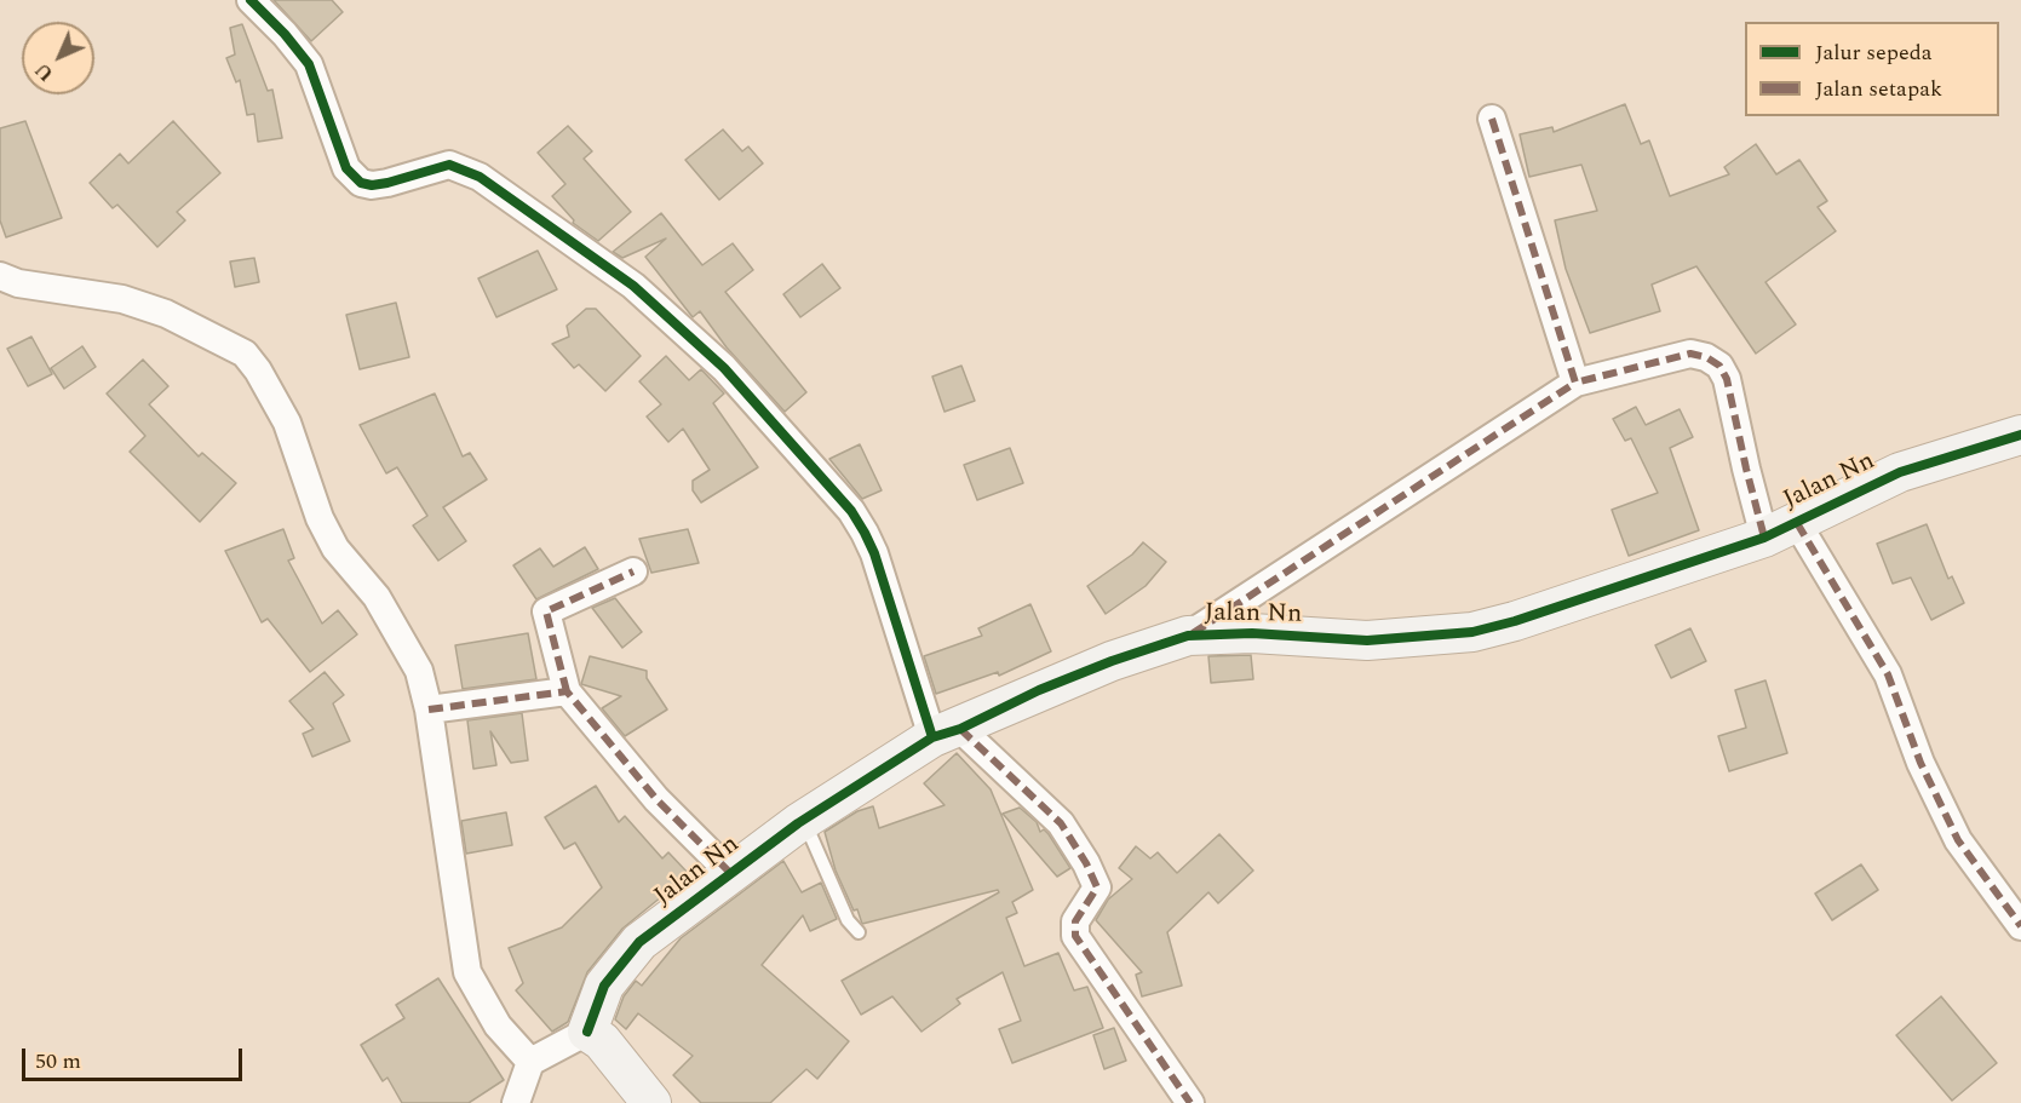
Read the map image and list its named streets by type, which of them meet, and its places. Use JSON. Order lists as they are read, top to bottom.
{
  "streets": {
    "street": ["Jalan Nn"]
  },
  "legend": ["Jalur sepeda", "Jalan setapak"],
  "scale_bar": "50 m",
  "north": "bottom left"
}
